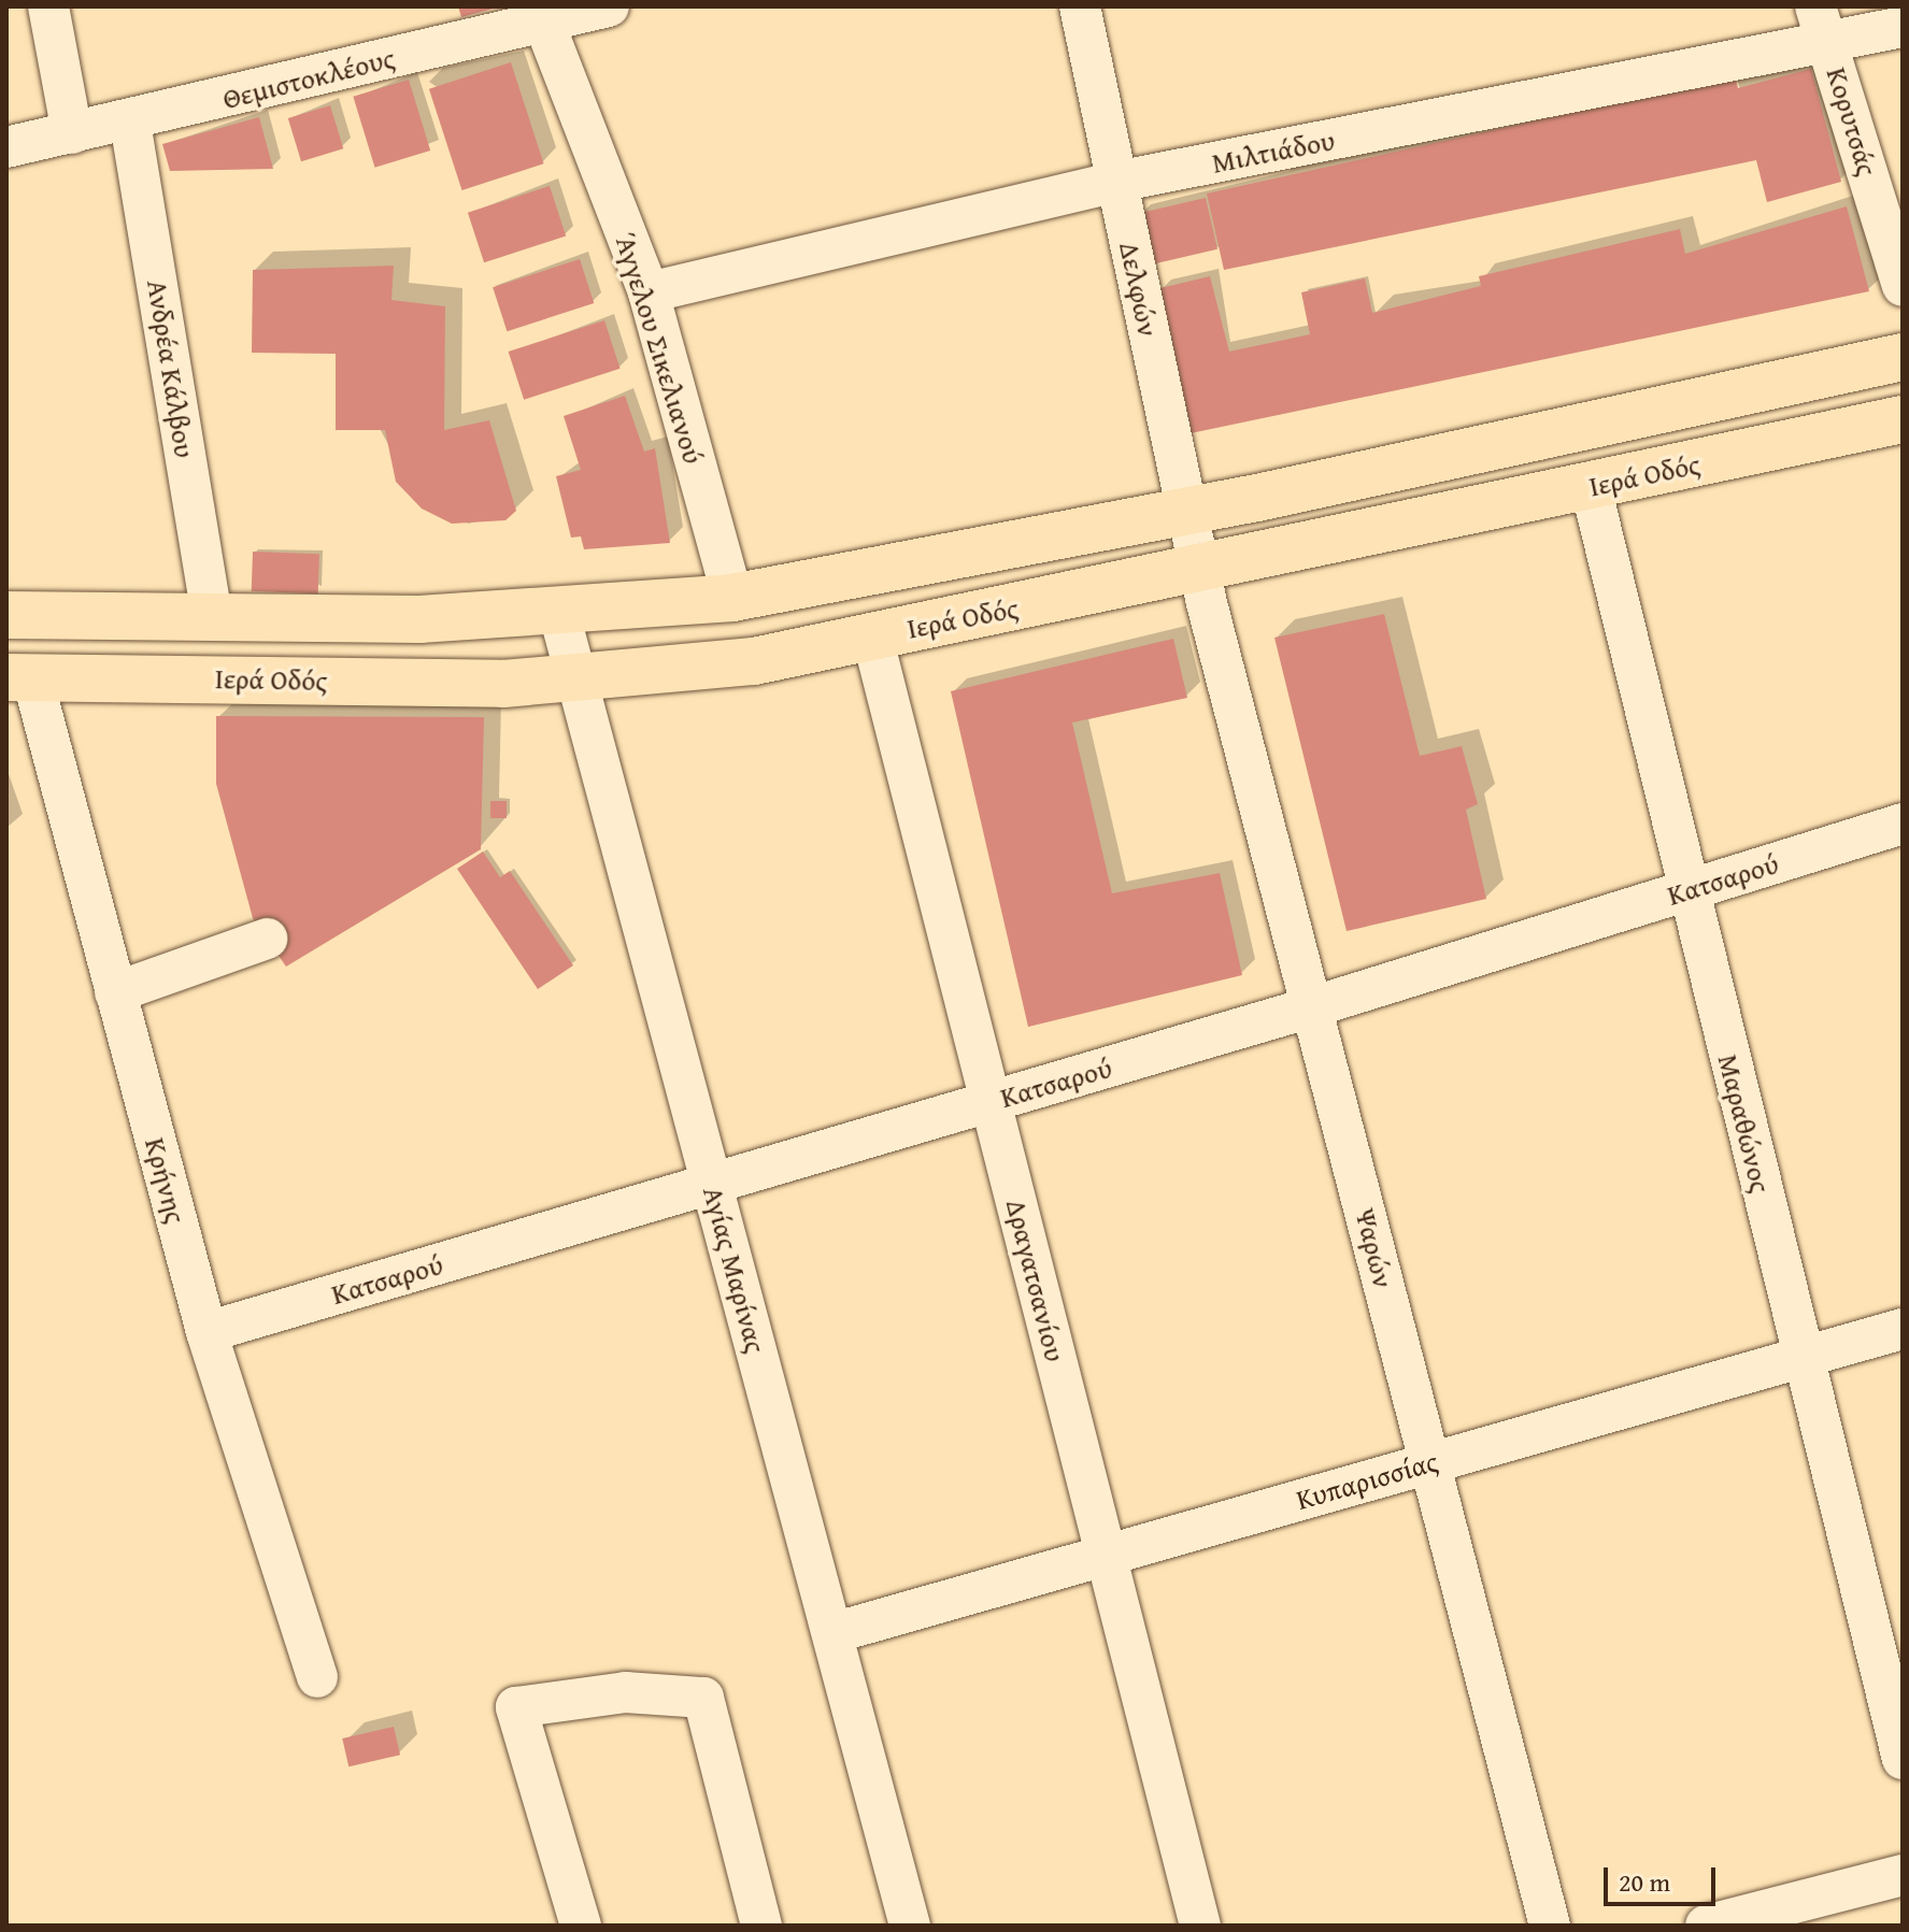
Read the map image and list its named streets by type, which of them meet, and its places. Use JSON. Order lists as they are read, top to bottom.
{
  "streets": {
    "main road": ["Ιερά Οδός"],
    "street": [
      "Θεμιστοκλέους",
      "Κορυτσάς",
      "Μιλτιάδου",
      "Δελφών",
      "Άγγελου Σικελιανού",
      "Ανδρέα Κάλβου",
      "Κατσαρού",
      "Μαραθώνος",
      "Κρήνης",
      "Ψαρών",
      "Αγίας Μαρίνας",
      "Δραγατσανίου",
      "Κυπαρισσίας"
    ]
  },
  "crossings": [
    ["Θεμιστοκλέους", "Άγγελου Σικελιανού"],
    ["Θεμιστοκλέους", "Ανδρέα Κάλβου"],
    ["Κορυτσάς", "Μιλτιάδου"],
    ["Μιλτιάδου", "Δελφών"],
    ["Μιλτιάδου", "Άγγελου Σικελιανού"],
    ["Δελφών", "Ιερά Οδός"],
    ["Δελφών", "Ψαρών"],
    ["Ιερά Οδός", "Μαραθώνος"],
    ["Ιερά Οδός", "Κρήνης"],
    ["Ιερά Οδός", "Ψαρών"],
    ["Ιερά Οδός", "Αγίας Μαρίνας"],
    ["Ιερά Οδός", "Δραγατσανίου"],
    ["Κατσαρού", "Μαραθώνος"],
    ["Κατσαρού", "Κρήνης"],
    ["Κατσαρού", "Ψαρών"],
    ["Κατσαρού", "Αγίας Μαρίνας"],
    ["Κατσαρού", "Δραγατσανίου"],
    ["Μαραθώνος", "Κυπαρισσίας"],
    ["Ψαρών", "Κυπαρισσίας"],
    ["Αγίας Μαρίνας", "Κυπαρισσίας"],
    ["Δραγατσανίου", "Κυπαρισσίας"]
  ],
  "scale_bar": "20 m"
}
